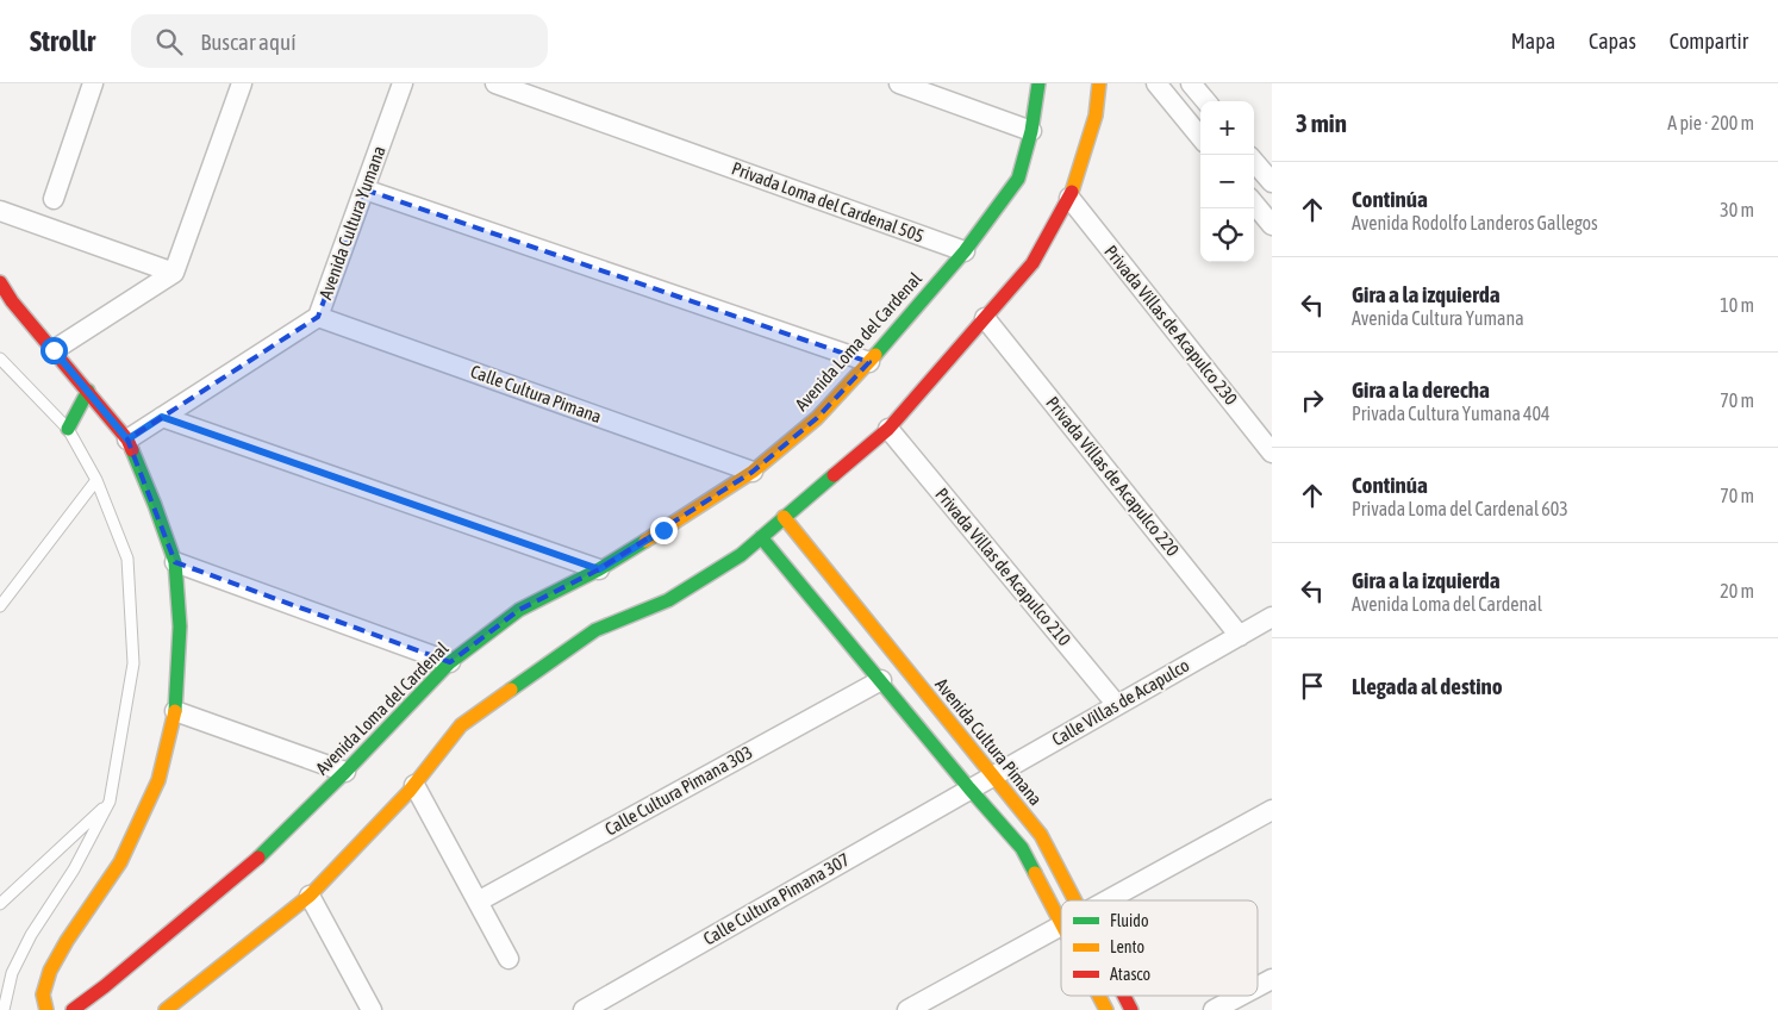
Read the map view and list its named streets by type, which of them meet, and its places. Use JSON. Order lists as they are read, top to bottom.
{
  "streets": {
    "street": [
      "Privada Loma del Cardenal 505",
      "Avenida Cultura Yumana",
      "Privada Villas de Acapulco 230",
      "Avenida Loma del Cardenal",
      "Calle Cultura Pimana",
      "Privada Villas de Acapulco 220",
      "Privada Villas de Acapulco 210",
      "Calle Villas de Acapulco",
      "Avenida Cultura Pimana",
      "Calle Cultura Pimana 303",
      "Calle Cultura Pimana 307"
    ]
  },
  "crossings": [
    ["Privada Loma del Cardenal 505", "Avenida Loma del Cardenal"],
    ["Avenida Cultura Yumana", "Calle Cultura Pimana"],
    ["Avenida Loma del Cardenal", "Calle Cultura Pimana"],
    ["Privada Villas de Acapulco 220", "Calle Villas de Acapulco"],
    ["Privada Villas de Acapulco 210", "Calle Villas de Acapulco"],
    ["Calle Villas de Acapulco", "Avenida Cultura Pimana"],
    ["Calle Villas de Acapulco", "Calle Cultura Pimana 307"]
  ],
  "legend": ["Fluido", "Lento", "Atasco"],
  "page": {
    "header": "Strollr",
    "search": "Buscar aquí",
    "nav": ["Mapa", "Capas", "Compartir"],
    "heading": ["3 min", "A pie · 200 m"],
    "map_buttons": ["+", "−"],
    "list": [
      ["Continúa", "Avenida Rodolfo Landeros Gallegos", "30 m"],
      ["Gira a la izquierda", "Avenida Cultura Yumana", "10 m"],
      ["Gira a la derecha", "Privada Cultura Yumana 404", "70 m"],
      ["Continúa", "Privada Loma del Cardenal 603", "70 m"],
      ["Gira a la izquierda", "Avenida Loma del Cardenal", "20 m"],
      "Llegada al destino"
    ]
  }
}
